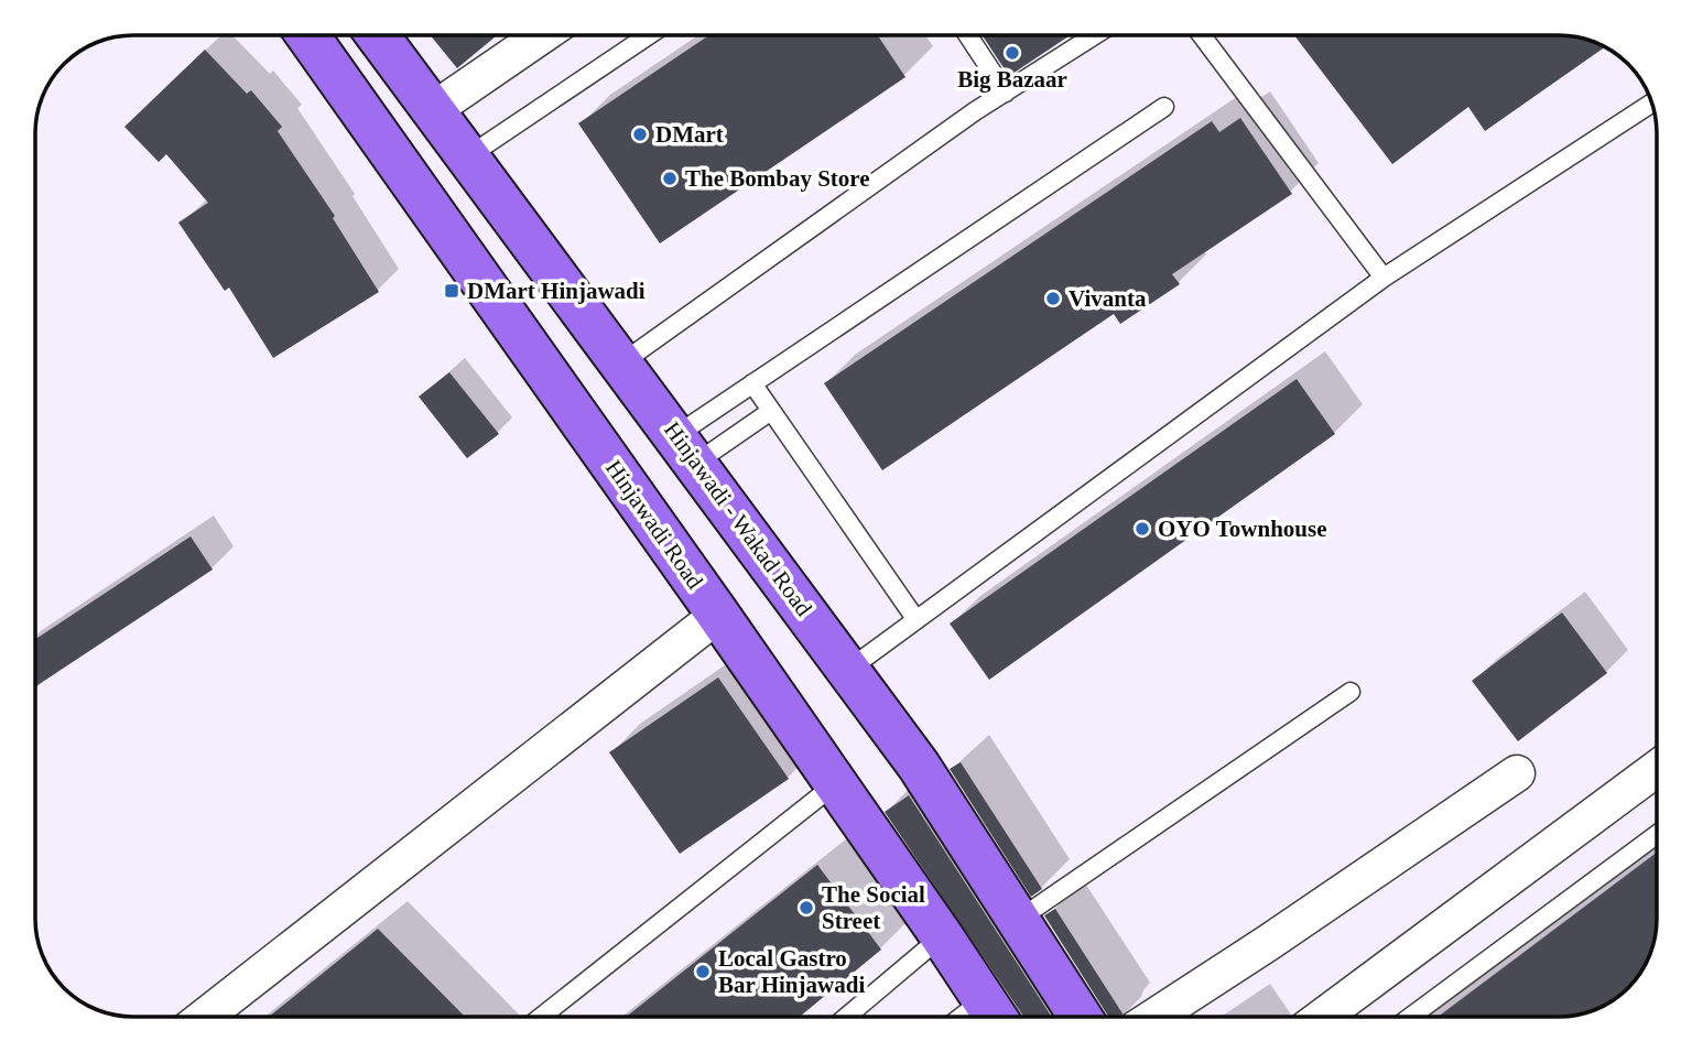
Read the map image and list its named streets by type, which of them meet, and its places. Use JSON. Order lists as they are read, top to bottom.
{
  "streets": {
    "main road": ["Hinjawadi - Wakad Road", "Hinjawadi Road"]
  },
  "places": {
    "other": [
      "Big Bazaar",
      "DMart",
      "The Bombay Store",
      "Vivanta",
      "OYO Townhouse",
      "The Social Street",
      "Local Gastro Bar Hinjawadi"
    ],
    "transit": ["DMart Hinjawadi"]
  }
}
